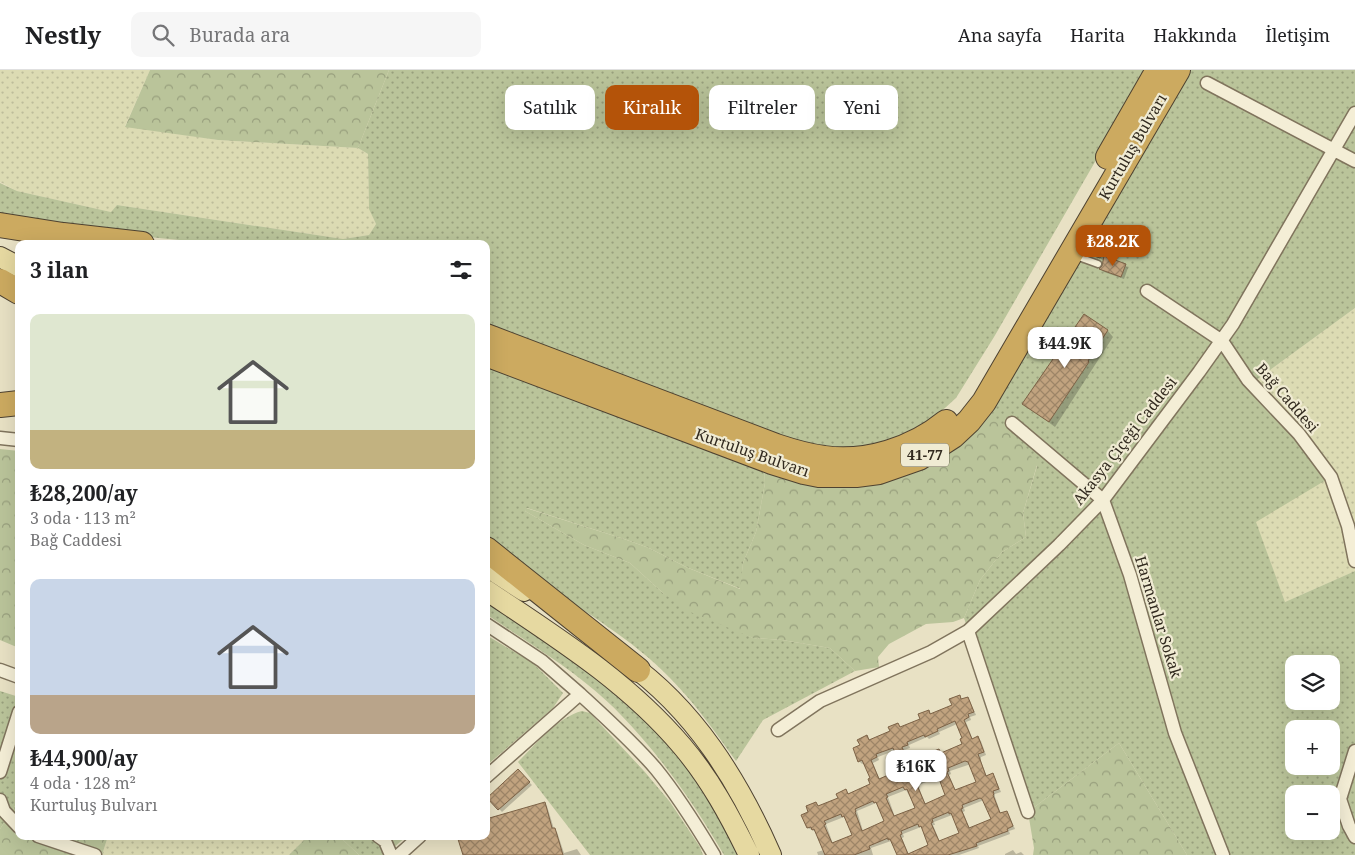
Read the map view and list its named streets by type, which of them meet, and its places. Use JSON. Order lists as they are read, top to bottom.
{
  "streets": {
    "highway": ["Kurtuluş Bulvarı", "41-77"],
    "street": ["Bağ Caddesi", "Akasya Çiçeği Caddesi", "Harmanlar Sokak"]
  },
  "crossings": [
    ["Bağ Caddesi", "Akasya Çiçeği Caddesi"],
    ["Akasya Çiçeği Caddesi", "Harmanlar Sokak"]
  ],
  "page": {
    "header": "Nestly",
    "search": "Burada ara",
    "nav": [
      "Ana sayfa",
      "Harita",
      "Hakkında",
      "İletişim"
    ],
    "chip": [
      "Satılık",
      "Kiralık",
      "Filtreler",
      "Yeni"
    ],
    "price": ["₺28.2K", "₺44.9K", "₺16K"],
    "heading": "3 ilan",
    "list": [
      {
        "name": "₺28,200/ay",
        "note": "3 oda · 113 m² · Bağ Caddesi"
      },
      {
        "name": "₺44,900/ay",
        "note": "4 oda · 128 m² · Kurtuluş Bulvarı"
      }
    ],
    "map_buttons": ["+", "−"]
  }
}
